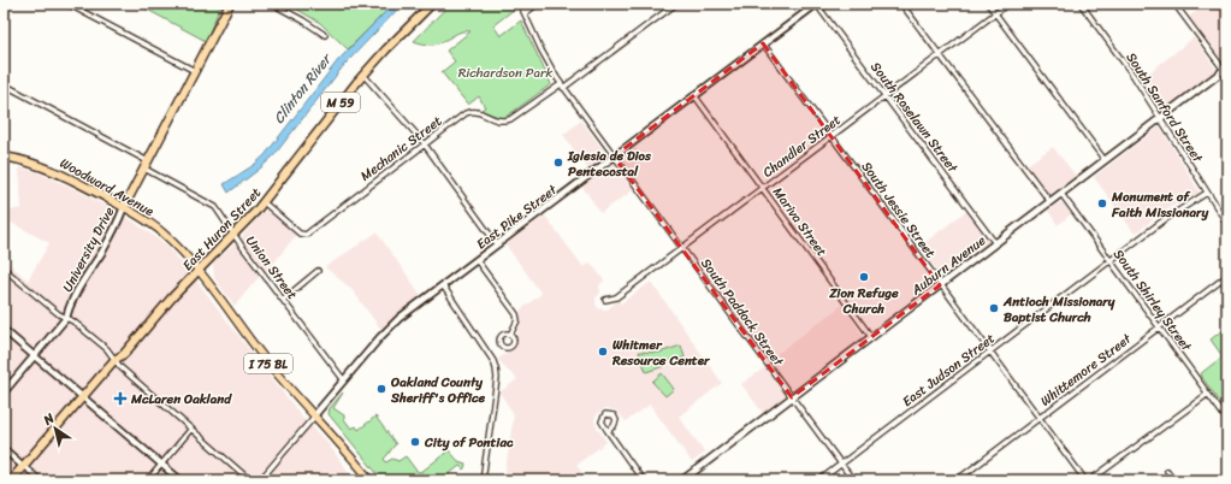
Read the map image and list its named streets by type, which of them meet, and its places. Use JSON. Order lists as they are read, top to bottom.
{
  "streets": {
    "highway": [
      "M 59",
      "Woodward Avenue",
      "East Huron Street",
      "University Drive",
      "I 75 BL"
    ],
    "main road": ["Auburn Avenue"],
    "street": [
      "South Sanford Street",
      "South Roselawn Street",
      "Chandler Street",
      "Mechanic Street",
      "South Jessie Street",
      "East Pike Street",
      "Mariva Street",
      "Union Street",
      "South Shirley Street",
      "South Paddock Street",
      "East Judson Street",
      "Whittemore Street"
    ]
  },
  "crossings": [
    ["M 59", "East Huron Street"],
    ["South Sanford Street", "Auburn Avenue"],
    ["South Sanford Street", "East Judson Street"],
    ["South Roselawn Street", "Chandler Street"],
    ["South Roselawn Street", "East Pike Street"],
    ["South Roselawn Street", "Auburn Avenue"],
    ["Chandler Street", "South Jessie Street"],
    ["Chandler Street", "Mariva Street"],
    ["Chandler Street", "South Paddock Street"],
    ["Mechanic Street", "East Huron Street"],
    ["Mechanic Street", "South Paddock Street"],
    ["Woodward Avenue", "East Pike Street"],
    ["Woodward Avenue", "East Huron Street"],
    ["Woodward Avenue", "University Drive"],
    ["South Jessie Street", "East Pike Street"],
    ["South Jessie Street", "Auburn Avenue"],
    ["South Jessie Street", "East Judson Street"],
    ["South Jessie Street", "Whittemore Street"],
    ["East Pike Street", "Mariva Street"],
    ["East Pike Street", "Union Street"],
    ["East Pike Street", "South Paddock Street"],
    ["Mariva Street", "Auburn Avenue"],
    ["East Huron Street", "Union Street"],
    ["University Drive", "Union Street"],
    ["Auburn Avenue", "South Shirley Street"],
    ["Auburn Avenue", "South Paddock Street"],
    ["South Shirley Street", "East Judson Street"],
    ["South Shirley Street", "Whittemore Street"],
    ["South Paddock Street", "East Judson Street"]
  ],
  "water": ["Clinton River"],
  "parks": ["Richardson Park"],
  "places": {
    "other": [
      "Iglesia de Dios Pentecostal",
      "Monument of Faith Missionary",
      "Zion Refuge Church",
      "Antioch Missionary Baptist Church",
      "Whitmer Resource Center",
      "Oakland County Sheriff's Office",
      "City of Pontiac"
    ],
    "health": ["McLaren Oakland"]
  },
  "north": "top left"
}
